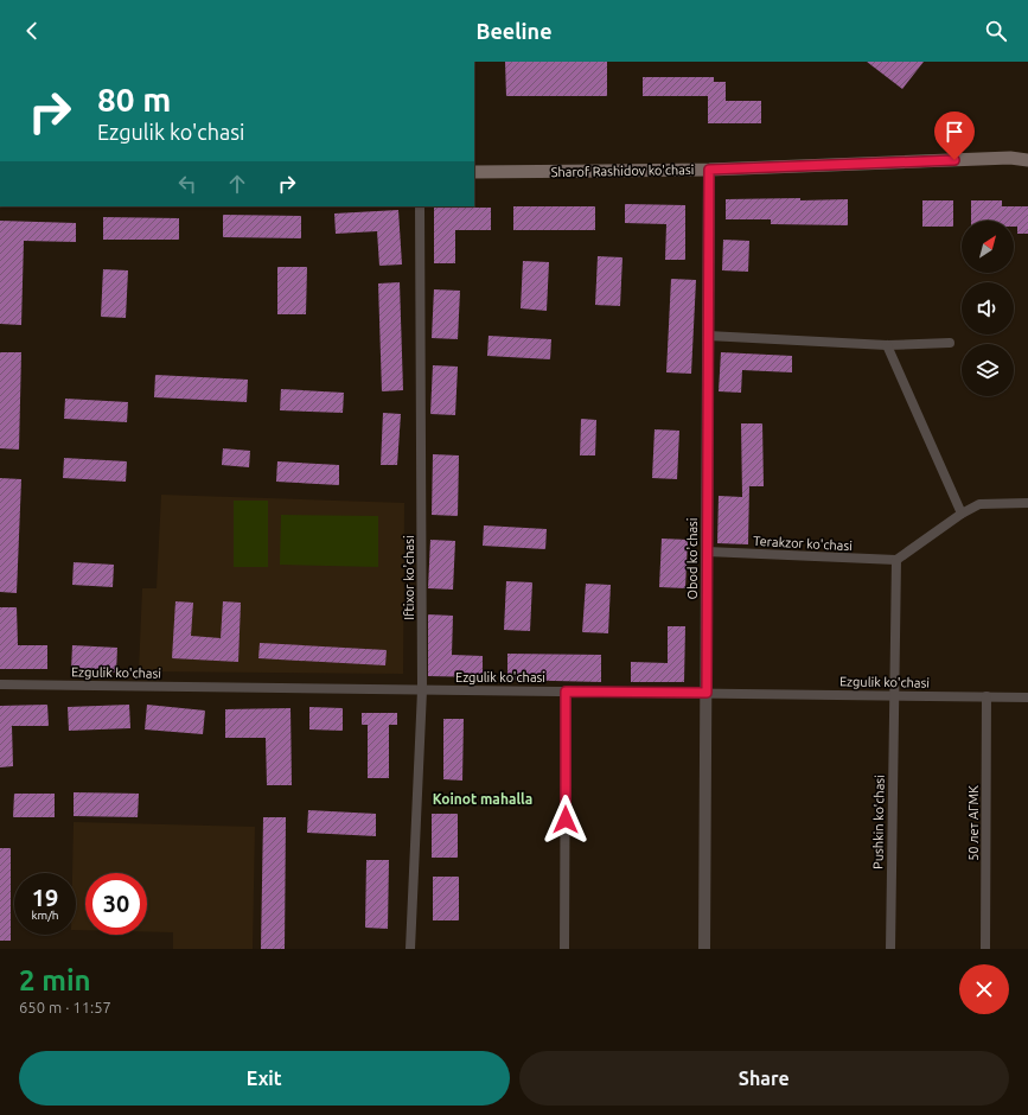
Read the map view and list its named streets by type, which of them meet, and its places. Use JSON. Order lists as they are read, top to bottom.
{
  "streets": {
    "main road": ["Sharof Rashidov ko'chasi"],
    "street": [
      "Terakzor ko'chasi",
      "Obod ko'chasi",
      "Iftixor ko'chasi",
      "Ezgulik ko'chasi",
      "Pushkin ko'chasi",
      "50 лет АГМК"
    ]
  },
  "crossings": [
    ["Sharof Rashidov ko'chasi", "Obod ko'chasi"],
    ["Terakzor ko'chasi", "Obod ko'chasi"],
    ["Obod ko'chasi", "Ezgulik ko'chasi"],
    ["Iftixor ko'chasi", "Ezgulik ko'chasi"],
    ["Ezgulik ko'chasi", "Pushkin ko'chasi"],
    ["Ezgulik ko'chasi", "50 лет АГМК"]
  ],
  "districts": ["Koinot mahalla"],
  "north": "top right",
  "page": {
    "header": "Beeline",
    "turn": ["80 m", "Ezgulik ko'chasi"],
    "speed": "19 km/h",
    "limit": "30",
    "heading": ["2 min", "650 m · 11:57"],
    "buttons": ["Exit", "Share"]
  }
}
